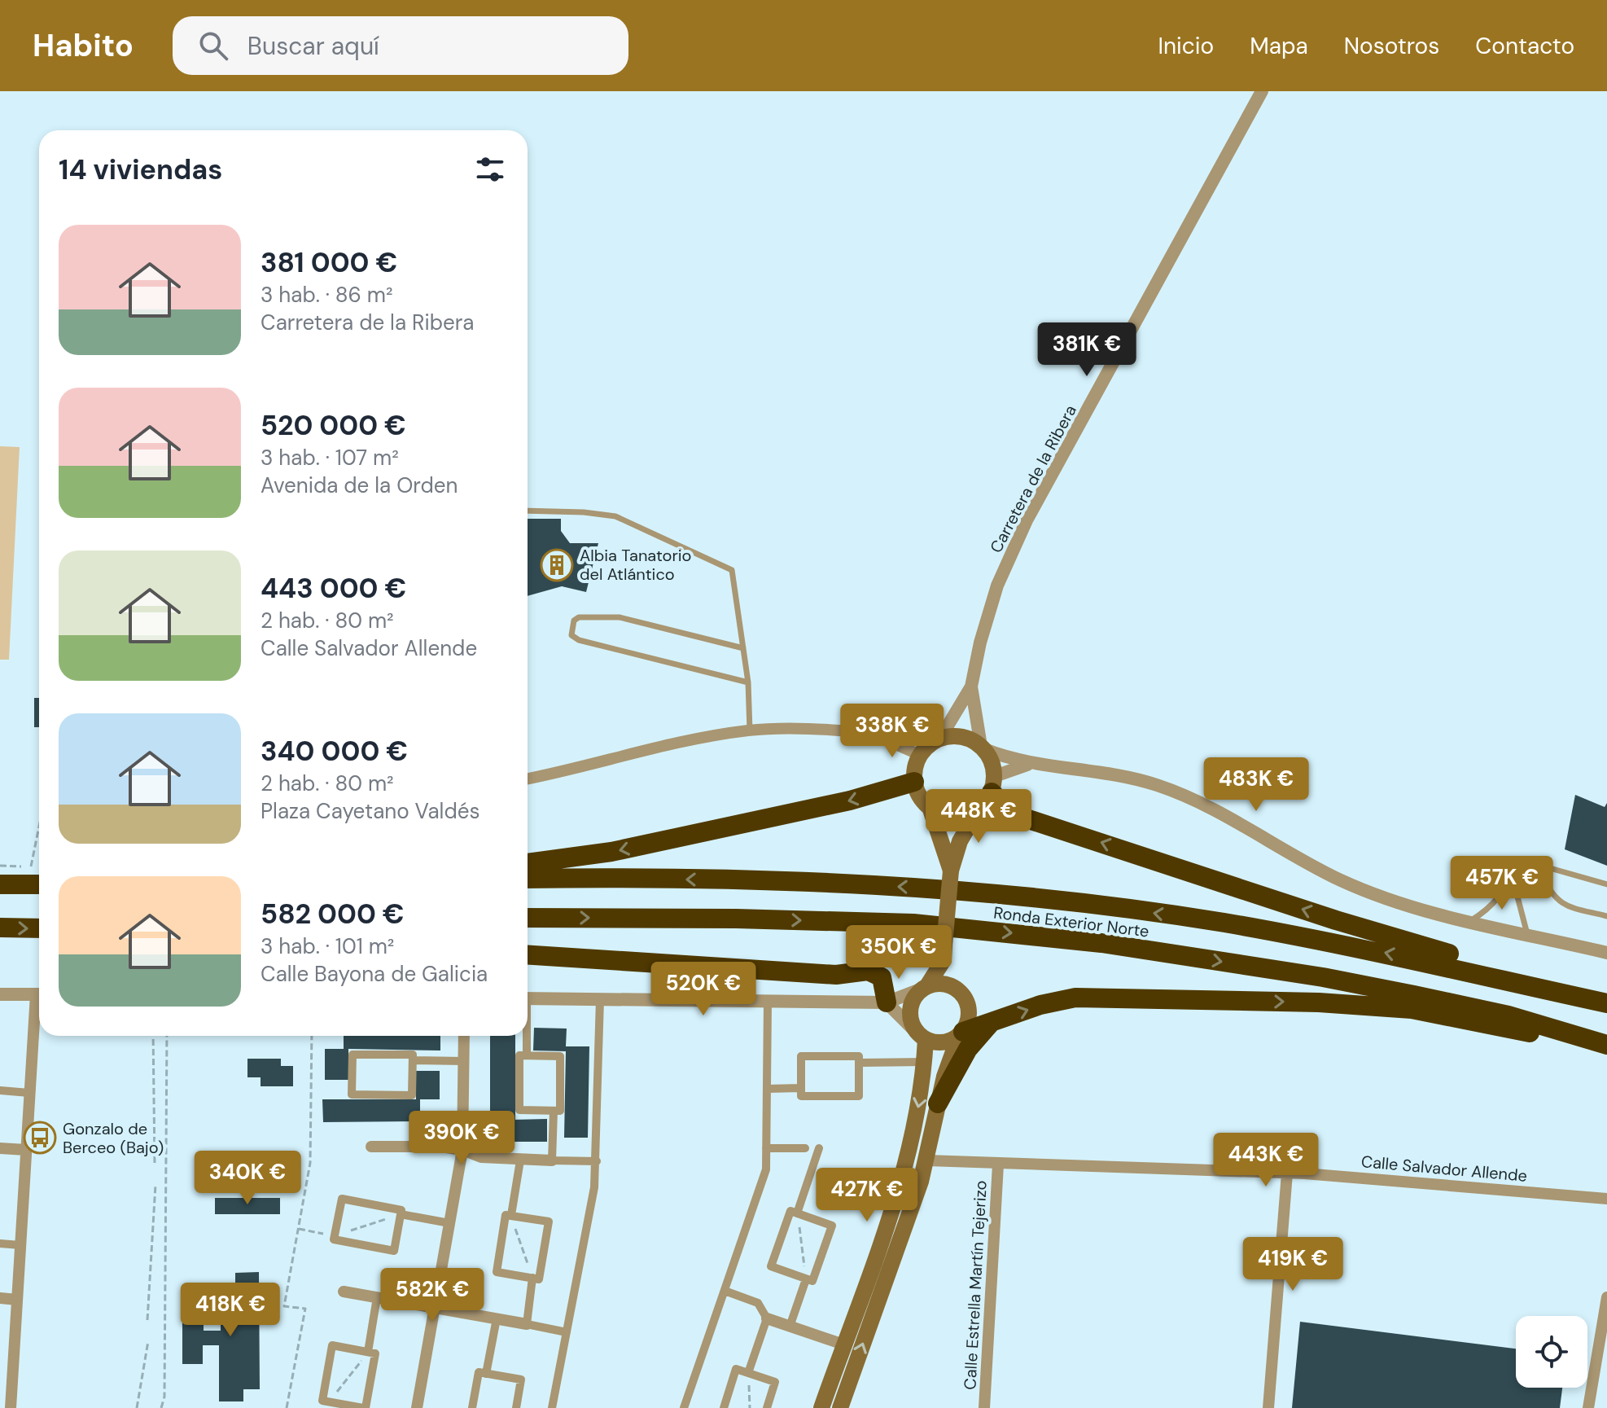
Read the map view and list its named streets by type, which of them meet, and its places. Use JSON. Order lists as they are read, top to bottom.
{
  "streets": {
    "highway": ["Ronda Exterior Norte"],
    "street": ["Carretera de la Ribera", "Calle Salvador Allende", "Calle Estrella Martín Tejerizo"]
  },
  "crossings": [
    ["Calle Salvador Allende", "Calle Estrella Martín Tejerizo"]
  ],
  "places": {
    "building": ["Albia Tanatorio del Atlántico"],
    "bus stop": ["Gonzalo de Berceo (Bajo)"]
  },
  "page": {
    "header": "Habito",
    "search": "Buscar aquí",
    "nav": [
      "Inicio",
      "Mapa",
      "Nosotros",
      "Contacto"
    ],
    "heading": "14 viviendas",
    "list": [
      {
        "name": "381 000 €",
        "note": "3 hab. · 86 m² · Carretera de la Ribera"
      },
      {
        "name": "520 000 €",
        "note": "3 hab. · 107 m² · Avenida de la Orden"
      },
      {
        "name": "443 000 €",
        "note": "2 hab. · 80 m² · Calle Salvador Allende"
      },
      {
        "name": "340 000 €",
        "note": "2 hab. · 80 m² · Plaza Cayetano Valdés"
      },
      {
        "name": "582 000 €",
        "note": "3 hab. · 101 m² · Calle Bayona de Galicia"
      }
    ],
    "price": [
      "381K €",
      "338K €",
      "483K €",
      "448K €",
      "457K €",
      "350K €",
      "520K €",
      "390K €",
      "443K €",
      "340K €",
      "427K €",
      "419K €",
      "582K €",
      "418K €"
    ]
  }
}
